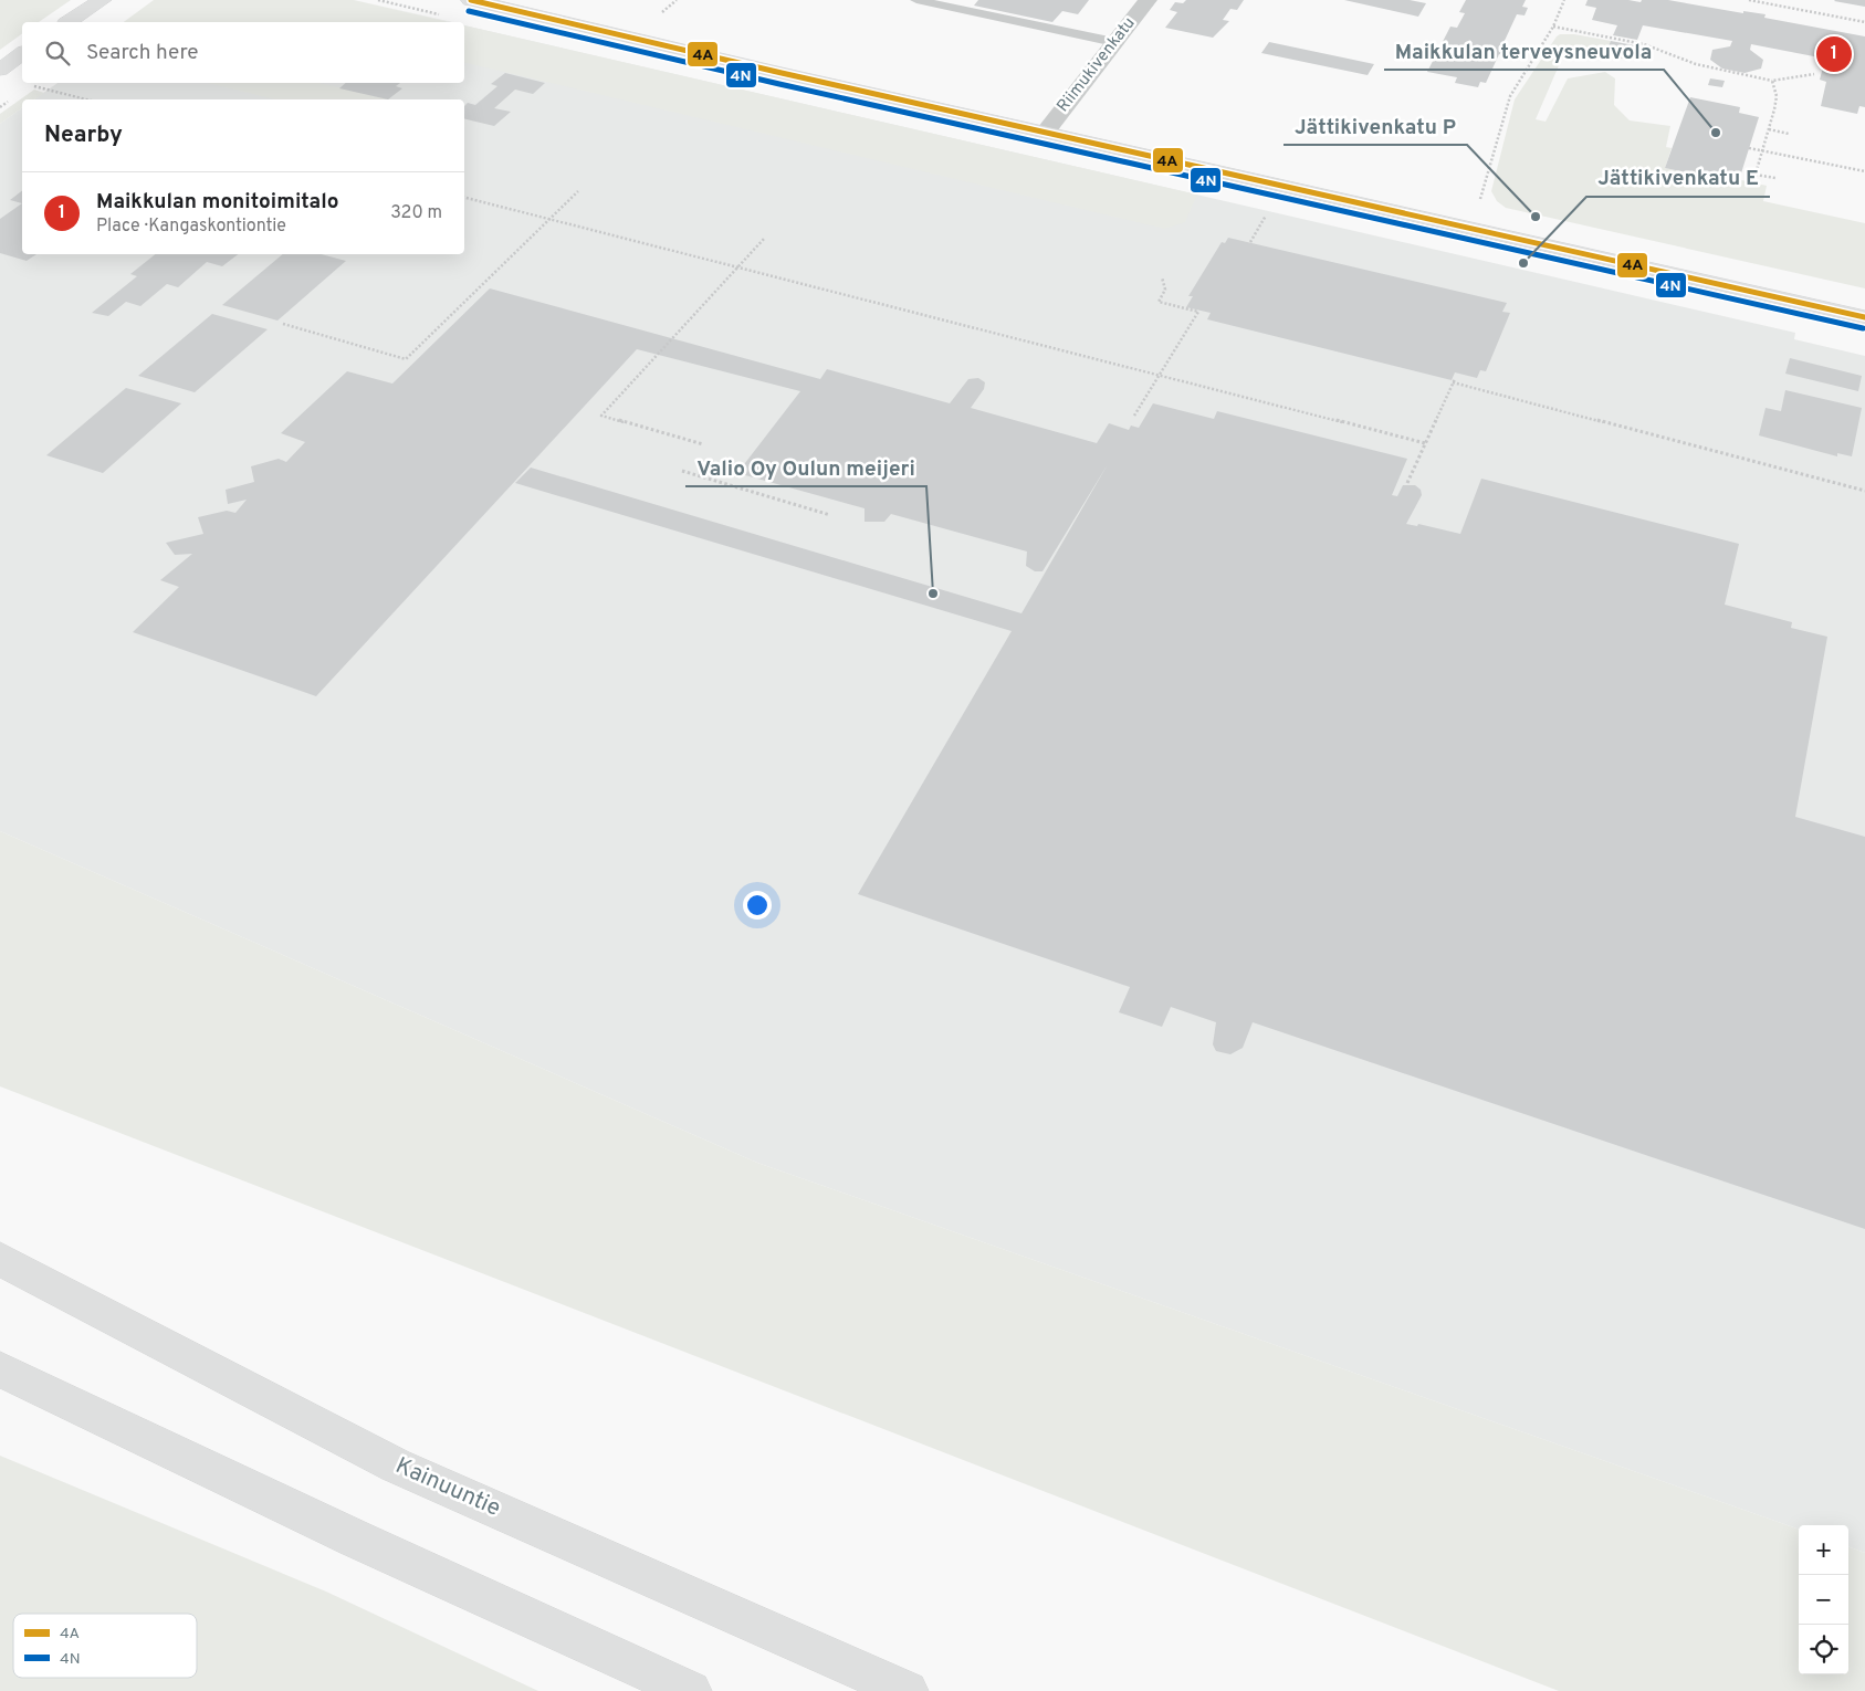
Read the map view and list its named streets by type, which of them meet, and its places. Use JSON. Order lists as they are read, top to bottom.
{
  "streets": {
    "main road": ["Kainuuntie"],
    "street": ["Riimukivenkatu"]
  },
  "places": [
    "Maikkulan terveysneuvola",
    "Jättikivenkatu P",
    "Jättikivenkatu E",
    "Valio Oy Oulun meijeri"
  ],
  "lines": ["transit line 4A", "transit line 4N"],
  "legend": ["4A", "4N"],
  "page": {
    "search": "Search here",
    "pins": "1",
    "heading": "Nearby",
    "list": [
      {
        "mark": "1",
        "name": "Maikkulan monitoimitalo",
        "note": "Place · Kangaskontiontie",
        "value": "320 m"
      }
    ],
    "map_buttons": ["+", "−"]
  }
}
